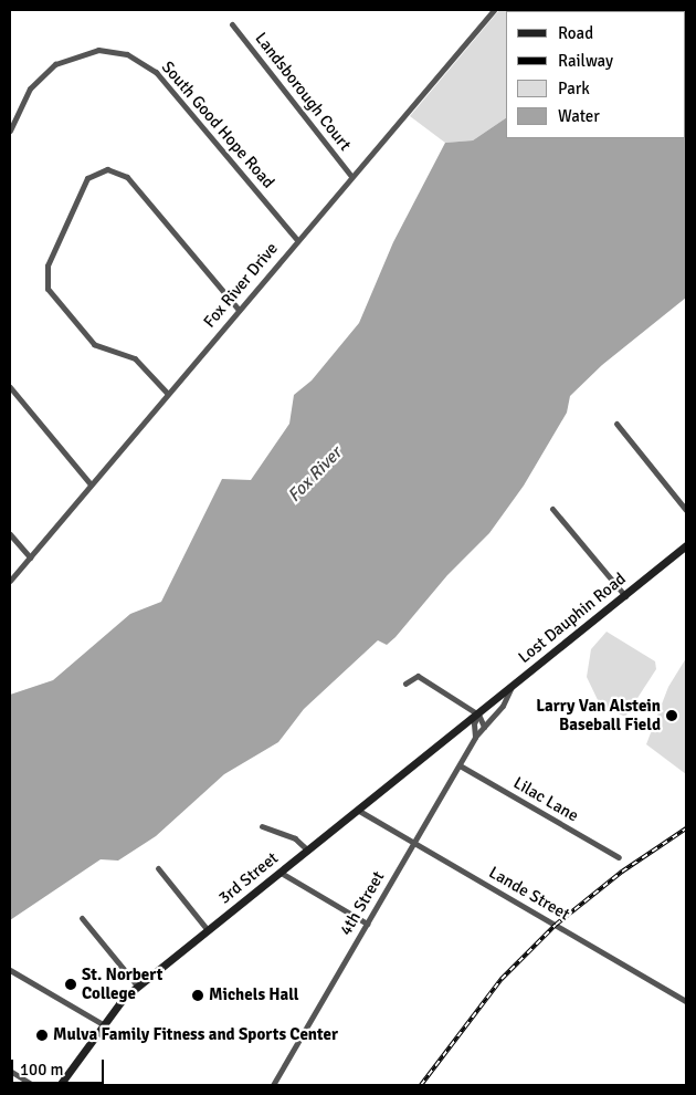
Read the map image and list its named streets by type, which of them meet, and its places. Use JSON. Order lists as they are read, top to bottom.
{
  "streets": {
    "main road": ["Lost Dauphin Road", "3rd Street"],
    "street": [
      "Landsborough Court",
      "South Good Hope Road",
      "Fox River Drive",
      "Lilac Lane",
      "Lande Street",
      "4th Street"
    ]
  },
  "crossings": [
    ["Landsborough Court", "Fox River Drive"],
    ["South Good Hope Road", "Fox River Drive"],
    ["Lost Dauphin Road", "3rd Street"],
    ["Lost Dauphin Road", "4th Street"],
    ["Lilac Lane", "4th Street"],
    ["3rd Street", "Lande Street"],
    ["3rd Street", "4th Street"],
    ["Lande Street", "4th Street"]
  ],
  "water": ["Fox River"],
  "places": [
    "Larry Van Alstein Baseball Field",
    "St. Norbert College",
    "Michels Hall",
    "Mulva Family Fitness and Sports Center"
  ],
  "legend": [
    "Road",
    "Railway",
    "Park",
    "Water"
  ],
  "scale_bar": "100 m"
}
